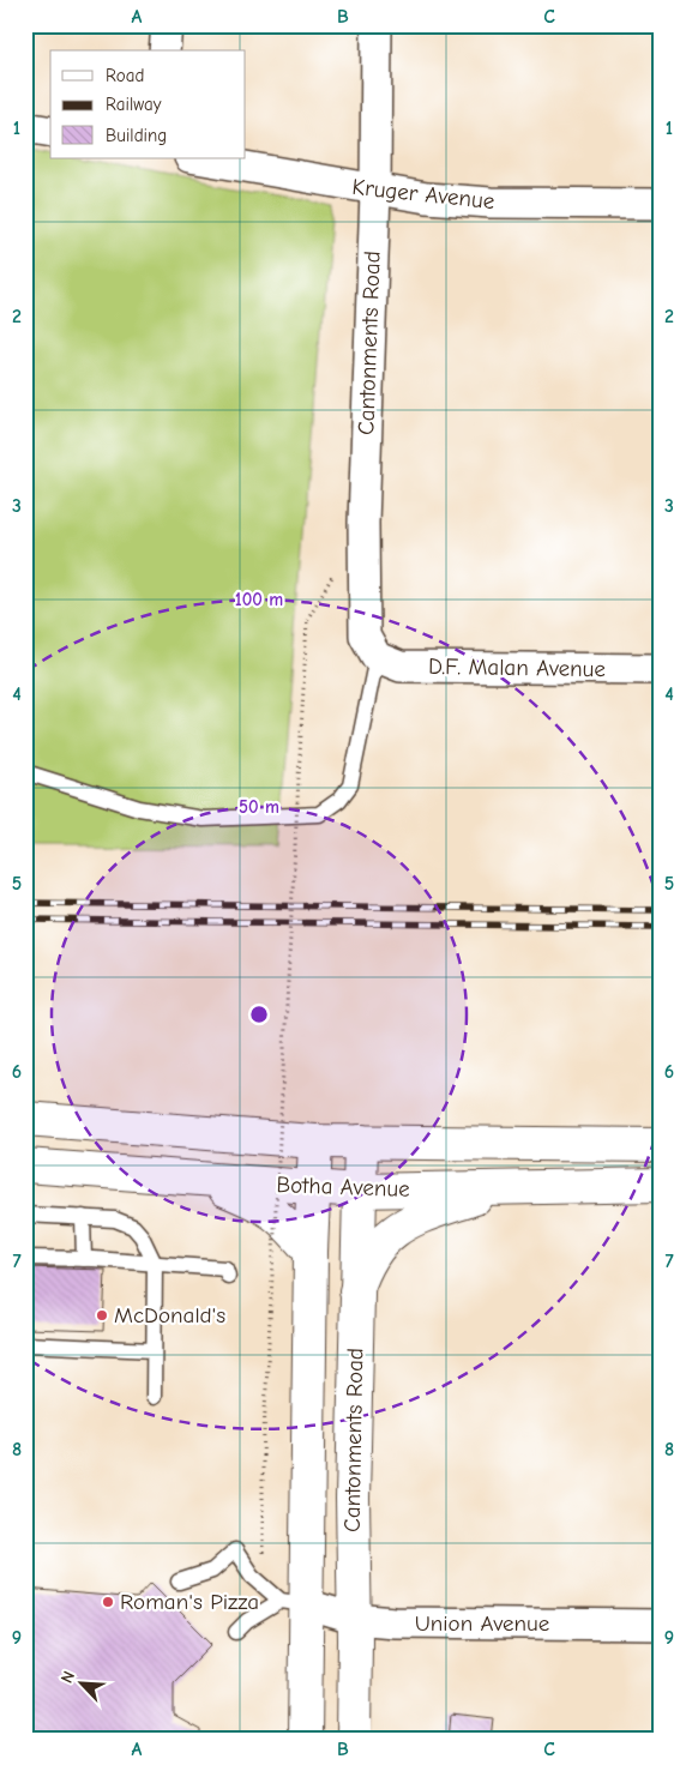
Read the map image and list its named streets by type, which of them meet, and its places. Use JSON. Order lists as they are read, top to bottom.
{
  "streets": {
    "main road": ["Cantonments Road", "Botha Avenue"],
    "street": ["Kruger Avenue", "D.F. Malan Avenue", "Union Avenue"]
  },
  "crossings": [
    ["Kruger Avenue", "Cantonments Road"],
    ["Cantonments Road", "D.F. Malan Avenue"],
    ["Cantonments Road", "Botha Avenue"],
    ["Cantonments Road", "Union Avenue"]
  ],
  "places": ["McDonald's", "Roman's Pizza"],
  "legend": ["Road", "Railway", "Building"],
  "north": "top left",
  "grid": {
    "columns": ["A", "B", "C"],
    "rows": [
      "1",
      "2",
      "3",
      "4",
      "5",
      "6",
      "7",
      "8",
      "9"
    ]
  },
  "rings": ["100 m", "50 m"]
}
